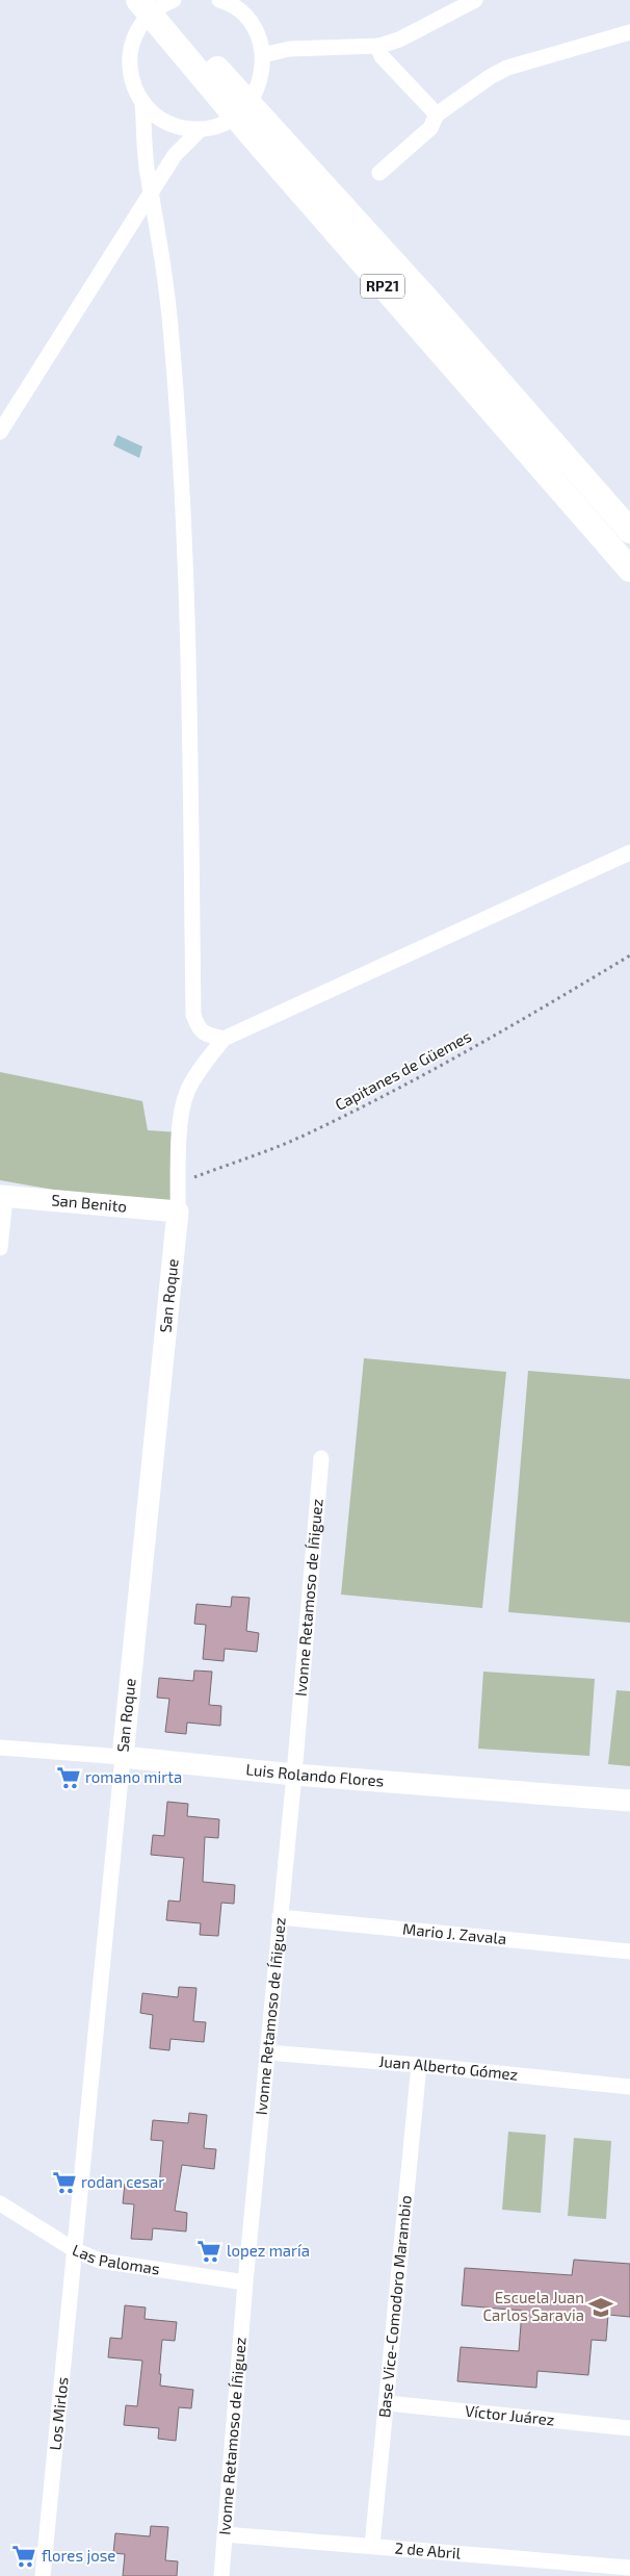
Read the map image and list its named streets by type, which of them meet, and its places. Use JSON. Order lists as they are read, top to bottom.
{
  "streets": {
    "main road": ["RP21"],
    "street": [
      "San Benito",
      "San Roque",
      "Ivonne Retamoso de Íñiguez",
      "Luis Rolando Flores",
      "Mario J. Zavala",
      "Juan Alberto Gómez",
      "Las Palomas",
      "Base Vice-Comodoro Marambio",
      "Los Mirlos",
      "Víctor Juárez",
      "2 de Abril"
    ],
    "path": ["Capitanes de Güemes"]
  },
  "crossings": [
    ["San Benito", "San Roque"],
    ["San Roque", "Luis Rolando Flores"],
    ["San Roque", "Las Palomas"],
    ["San Roque", "Los Mirlos"],
    ["Ivonne Retamoso de Íñiguez", "Luis Rolando Flores"],
    ["Ivonne Retamoso de Íñiguez", "Mario J. Zavala"],
    ["Ivonne Retamoso de Íñiguez", "Juan Alberto Gómez"],
    ["Ivonne Retamoso de Íñiguez", "Las Palomas"],
    ["Ivonne Retamoso de Íñiguez", "2 de Abril"],
    ["Juan Alberto Gómez", "Base Vice-Comodoro Marambio"],
    ["Las Palomas", "Los Mirlos"],
    ["Base Vice-Comodoro Marambio", "Víctor Juárez"],
    ["Base Vice-Comodoro Marambio", "2 de Abril"]
  ],
  "places": {
    "supermarket": [
      "romano mirta",
      "rodan cesar",
      "lopez maría",
      "flores jose"
    ],
    "school or university": ["Escuela Juan Carlos Saravia"]
  }
}
